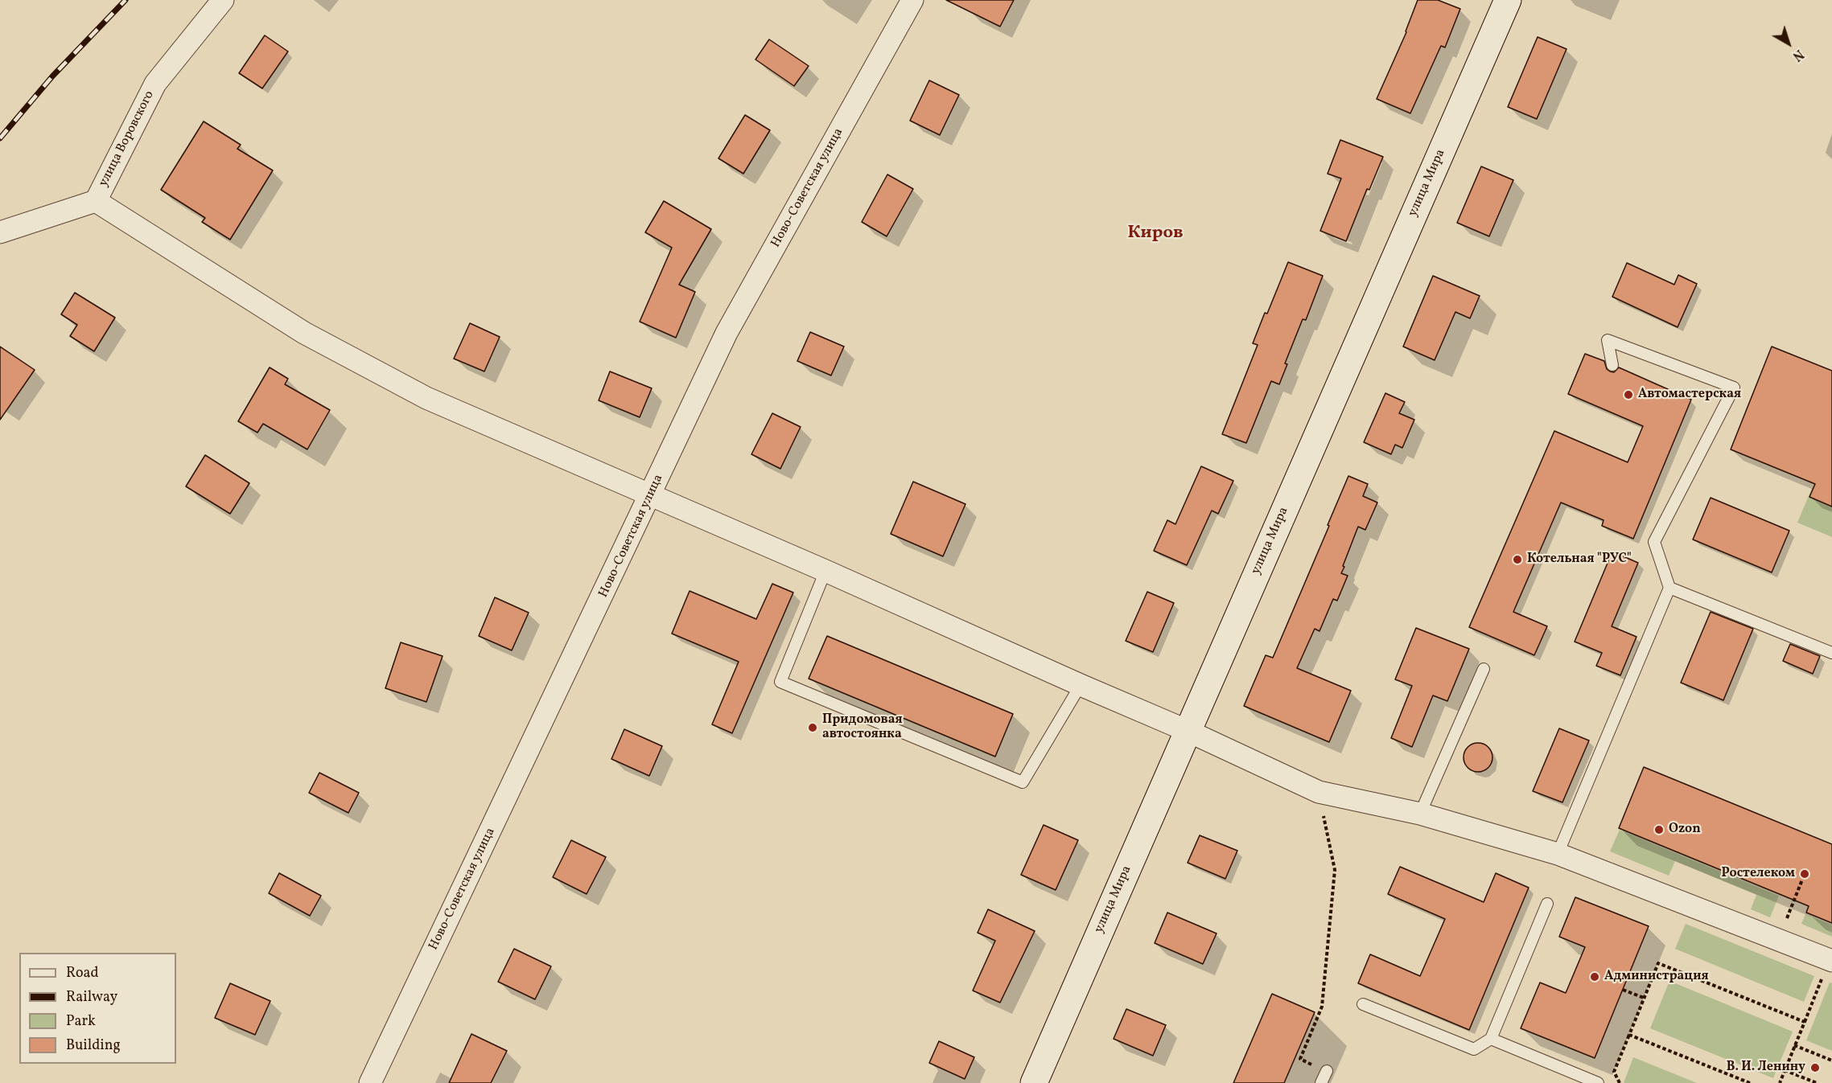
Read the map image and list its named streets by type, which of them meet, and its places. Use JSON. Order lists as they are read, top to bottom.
{
  "streets": {
    "street": ["улица Воровского", "улица Мира", "Ново-Советская улица"]
  },
  "districts": ["Киров"],
  "places": [
    "Автомастерская",
    "Котельная \"РУС\"",
    "Придомовая автостоянка",
    "Ozon",
    "Ростелеком",
    "Администрация",
    "В. И. Ленину"
  ],
  "legend": [
    "Road",
    "Railway",
    "Park",
    "Building"
  ],
  "north": "bottom right"
}
